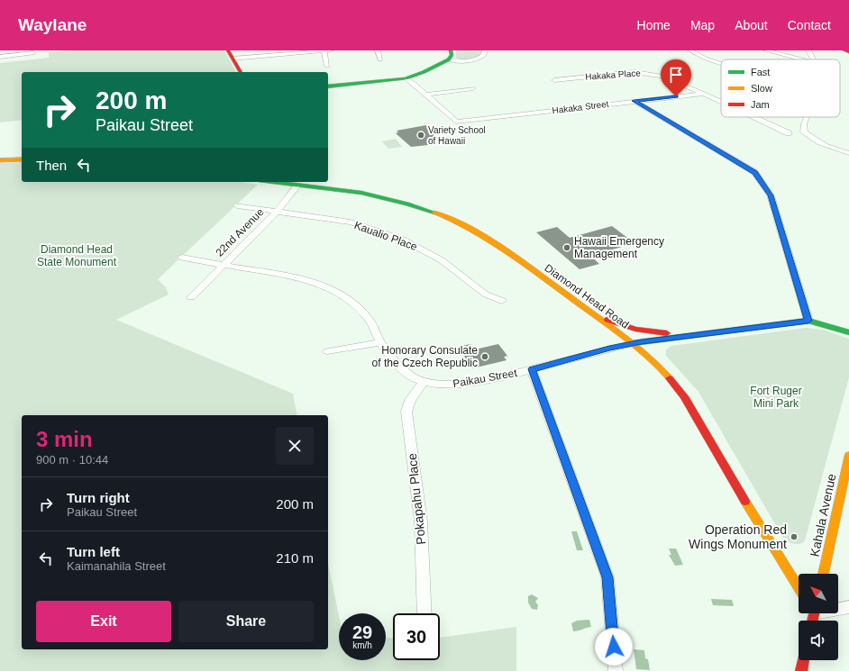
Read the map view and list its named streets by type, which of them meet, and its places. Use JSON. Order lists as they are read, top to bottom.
{
  "streets": {
    "street": [
      "Hakaka Place",
      "Hakaka Street",
      "22nd Avenue",
      "Kaualio Place",
      "Diamond Head Road",
      "Paikau Street",
      "Pokapahu Place",
      "Kahala Avenue"
    ]
  },
  "crossings": [
    ["Hakaka Place", "Hakaka Street"],
    ["22nd Avenue", "Kaualio Place"],
    ["22nd Avenue", "Diamond Head Road"],
    ["22nd Avenue", "Paikau Street"],
    ["Diamond Head Road", "Paikau Street"],
    ["Paikau Street", "Pokapahu Place"]
  ],
  "parks": ["Diamond Head State Monument", "Fort Ruger Mini Park"],
  "places": [
    "Variety School of Hawaii",
    "Hawaii Emergency Management",
    "Honorary Consulate of the Czech Republic",
    "Operation Red Wings Monument"
  ],
  "legend": ["Fast", "Slow", "Jam"],
  "north": "top left",
  "page": {
    "header": "Waylane",
    "nav": [
      "Home",
      "Map",
      "About",
      "Contact"
    ],
    "turn": ["200 m", "Paikau Street"],
    "then": "Then",
    "heading": ["3 min", "900 m · 10:44"],
    "list": [
      {
        "name": "Turn right",
        "note": "Paikau Street",
        "value": "200 m"
      },
      {
        "name": "Turn left",
        "note": "Kaimanahila Street",
        "value": "210 m"
      }
    ],
    "buttons": ["Exit", "Share"],
    "speed": "29 km/h",
    "limit": "30"
  }
}
